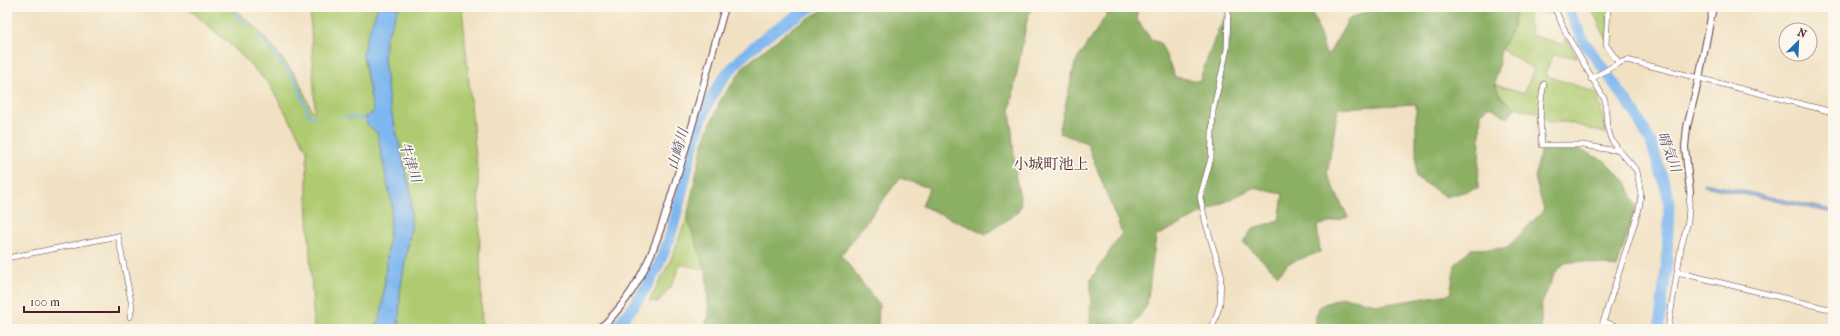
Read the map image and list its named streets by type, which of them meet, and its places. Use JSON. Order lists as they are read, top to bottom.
{
  "districts": ["小城町池上"],
  "water": ["山崎川", "晴気川", "牛津川"],
  "scale_bar": "100 m",
  "north": "top right"
}
